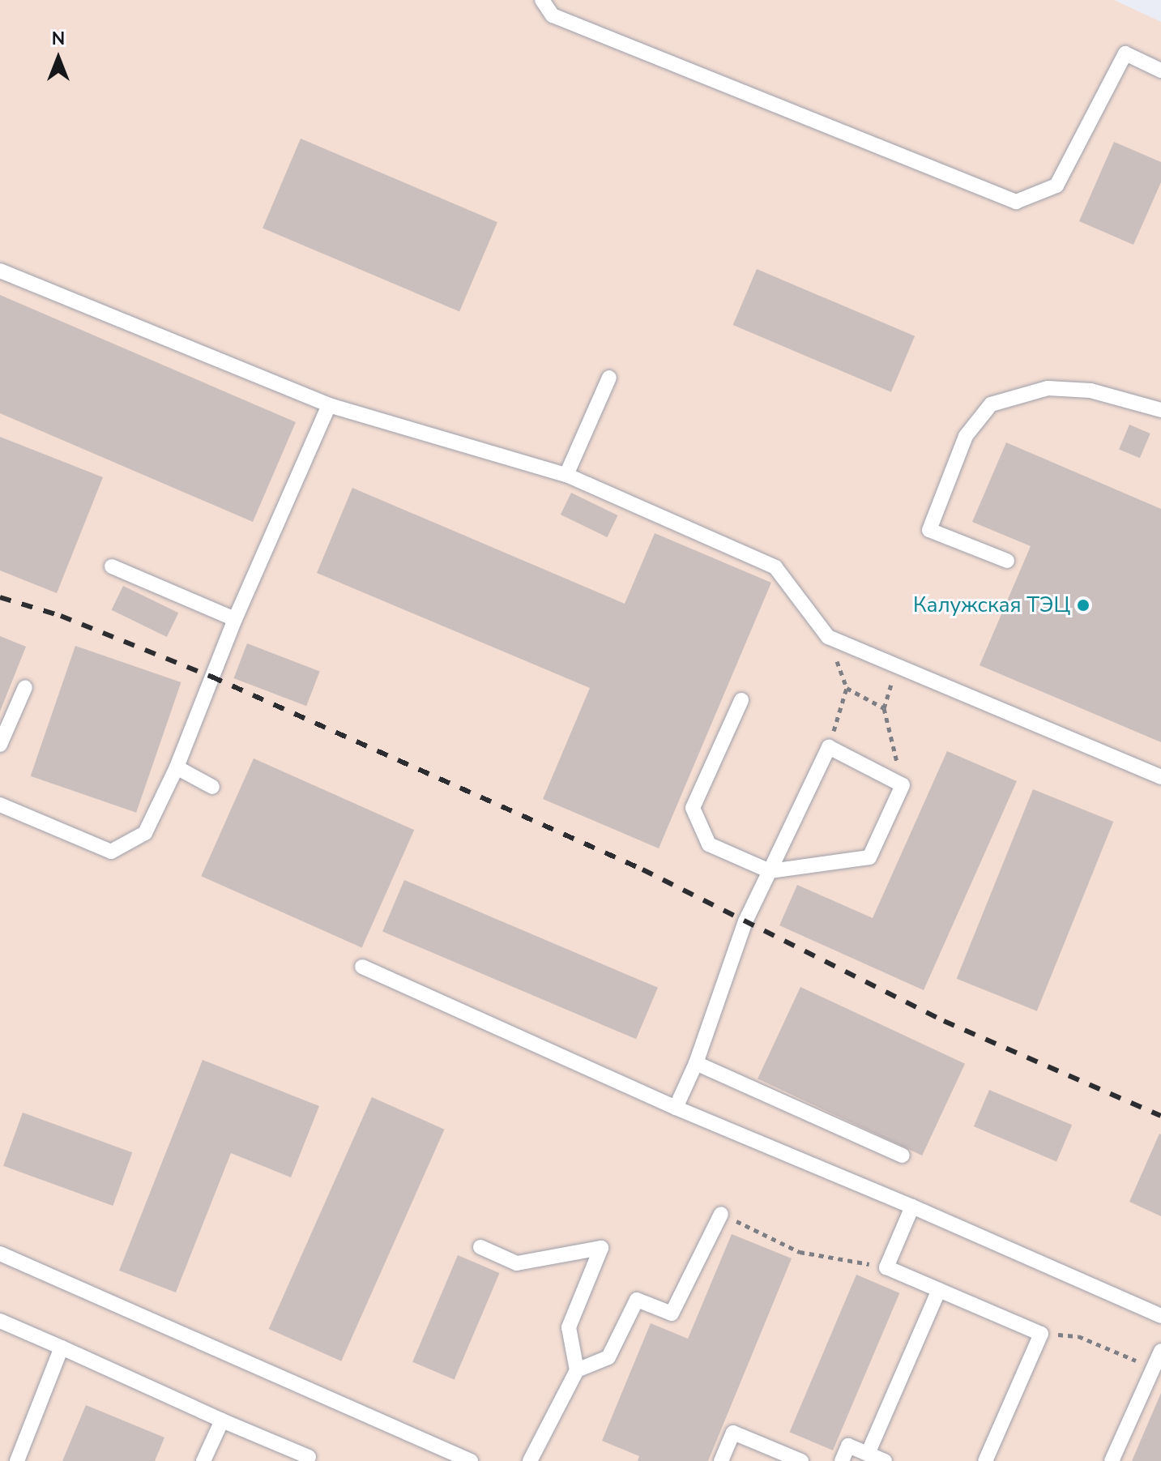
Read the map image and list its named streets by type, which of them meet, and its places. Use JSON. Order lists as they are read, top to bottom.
{
  "places": ["Калужская ТЭЦ"],
  "north": "top"
}
